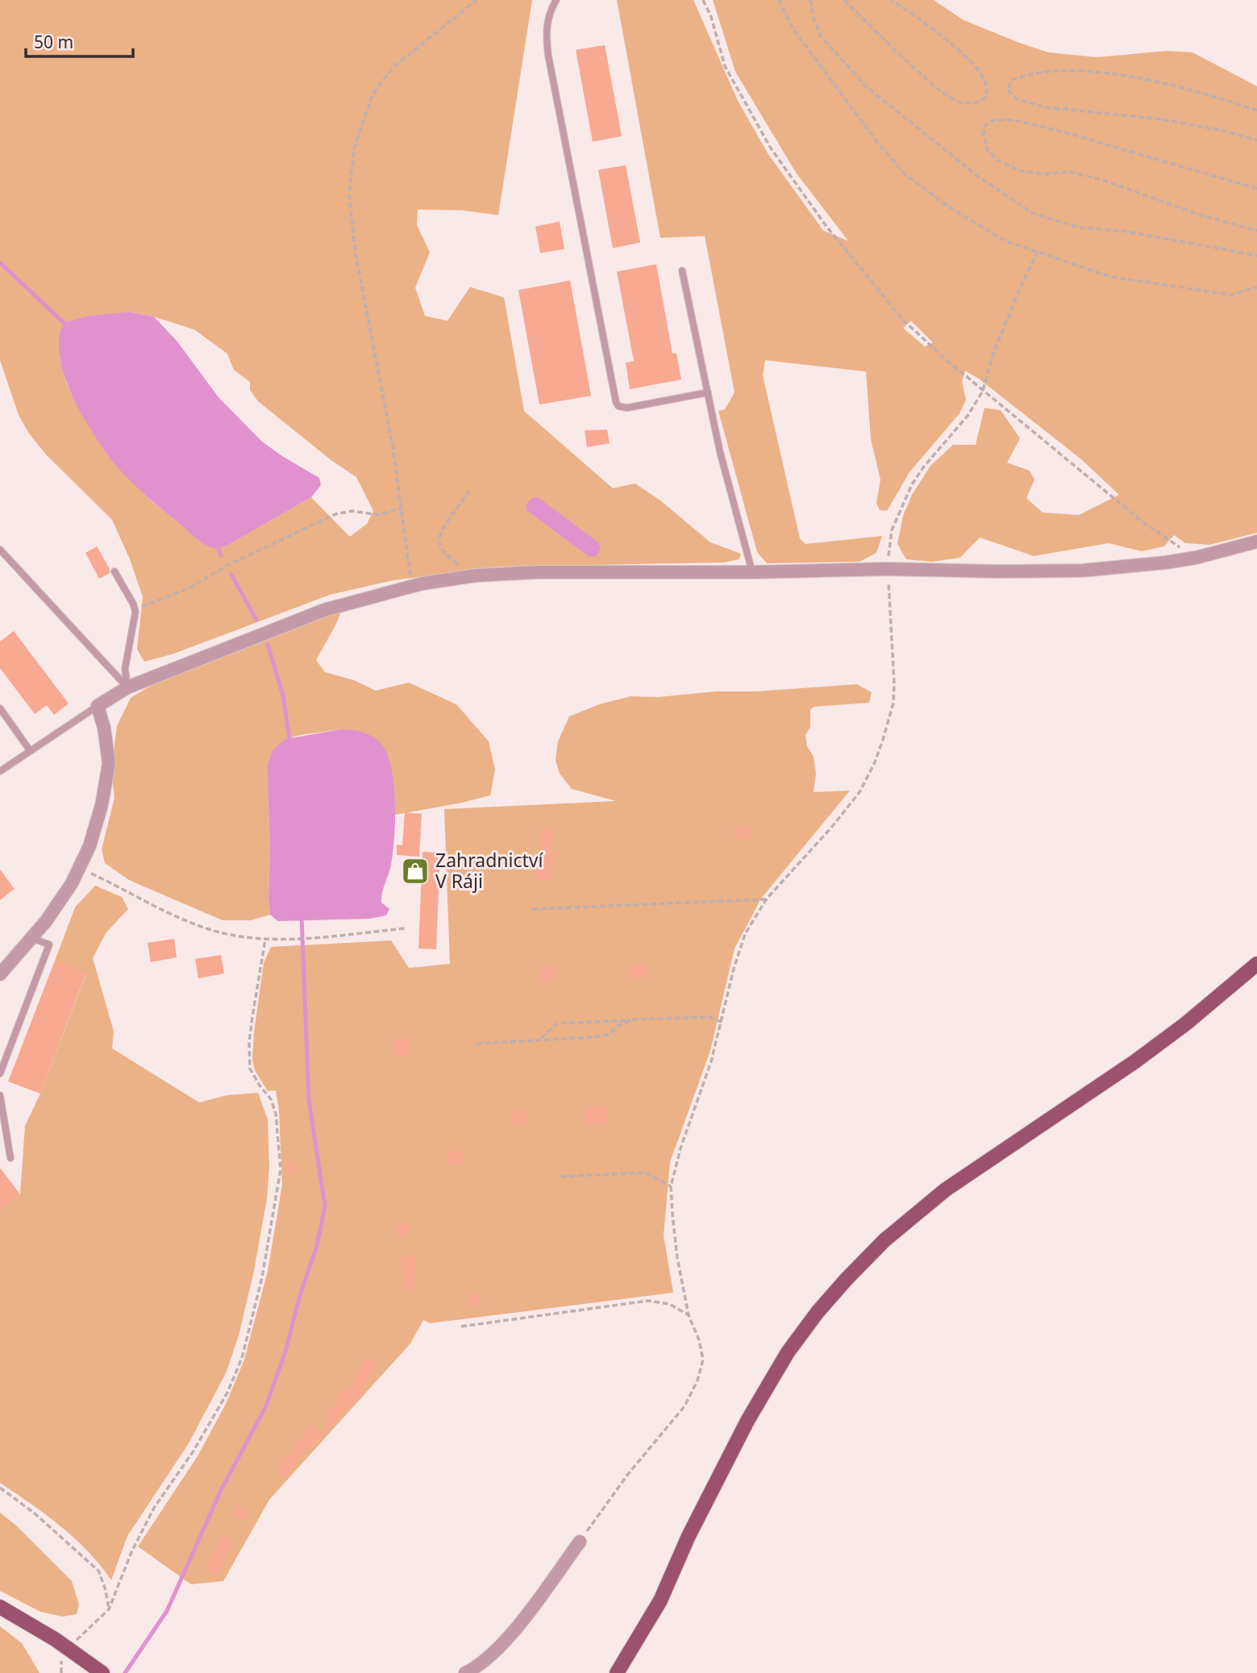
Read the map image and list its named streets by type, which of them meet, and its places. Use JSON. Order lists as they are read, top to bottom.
{
  "places": {
    "shop": ["Zahradnictví V Ráji"]
  },
  "scale_bar": "50 m"
}
